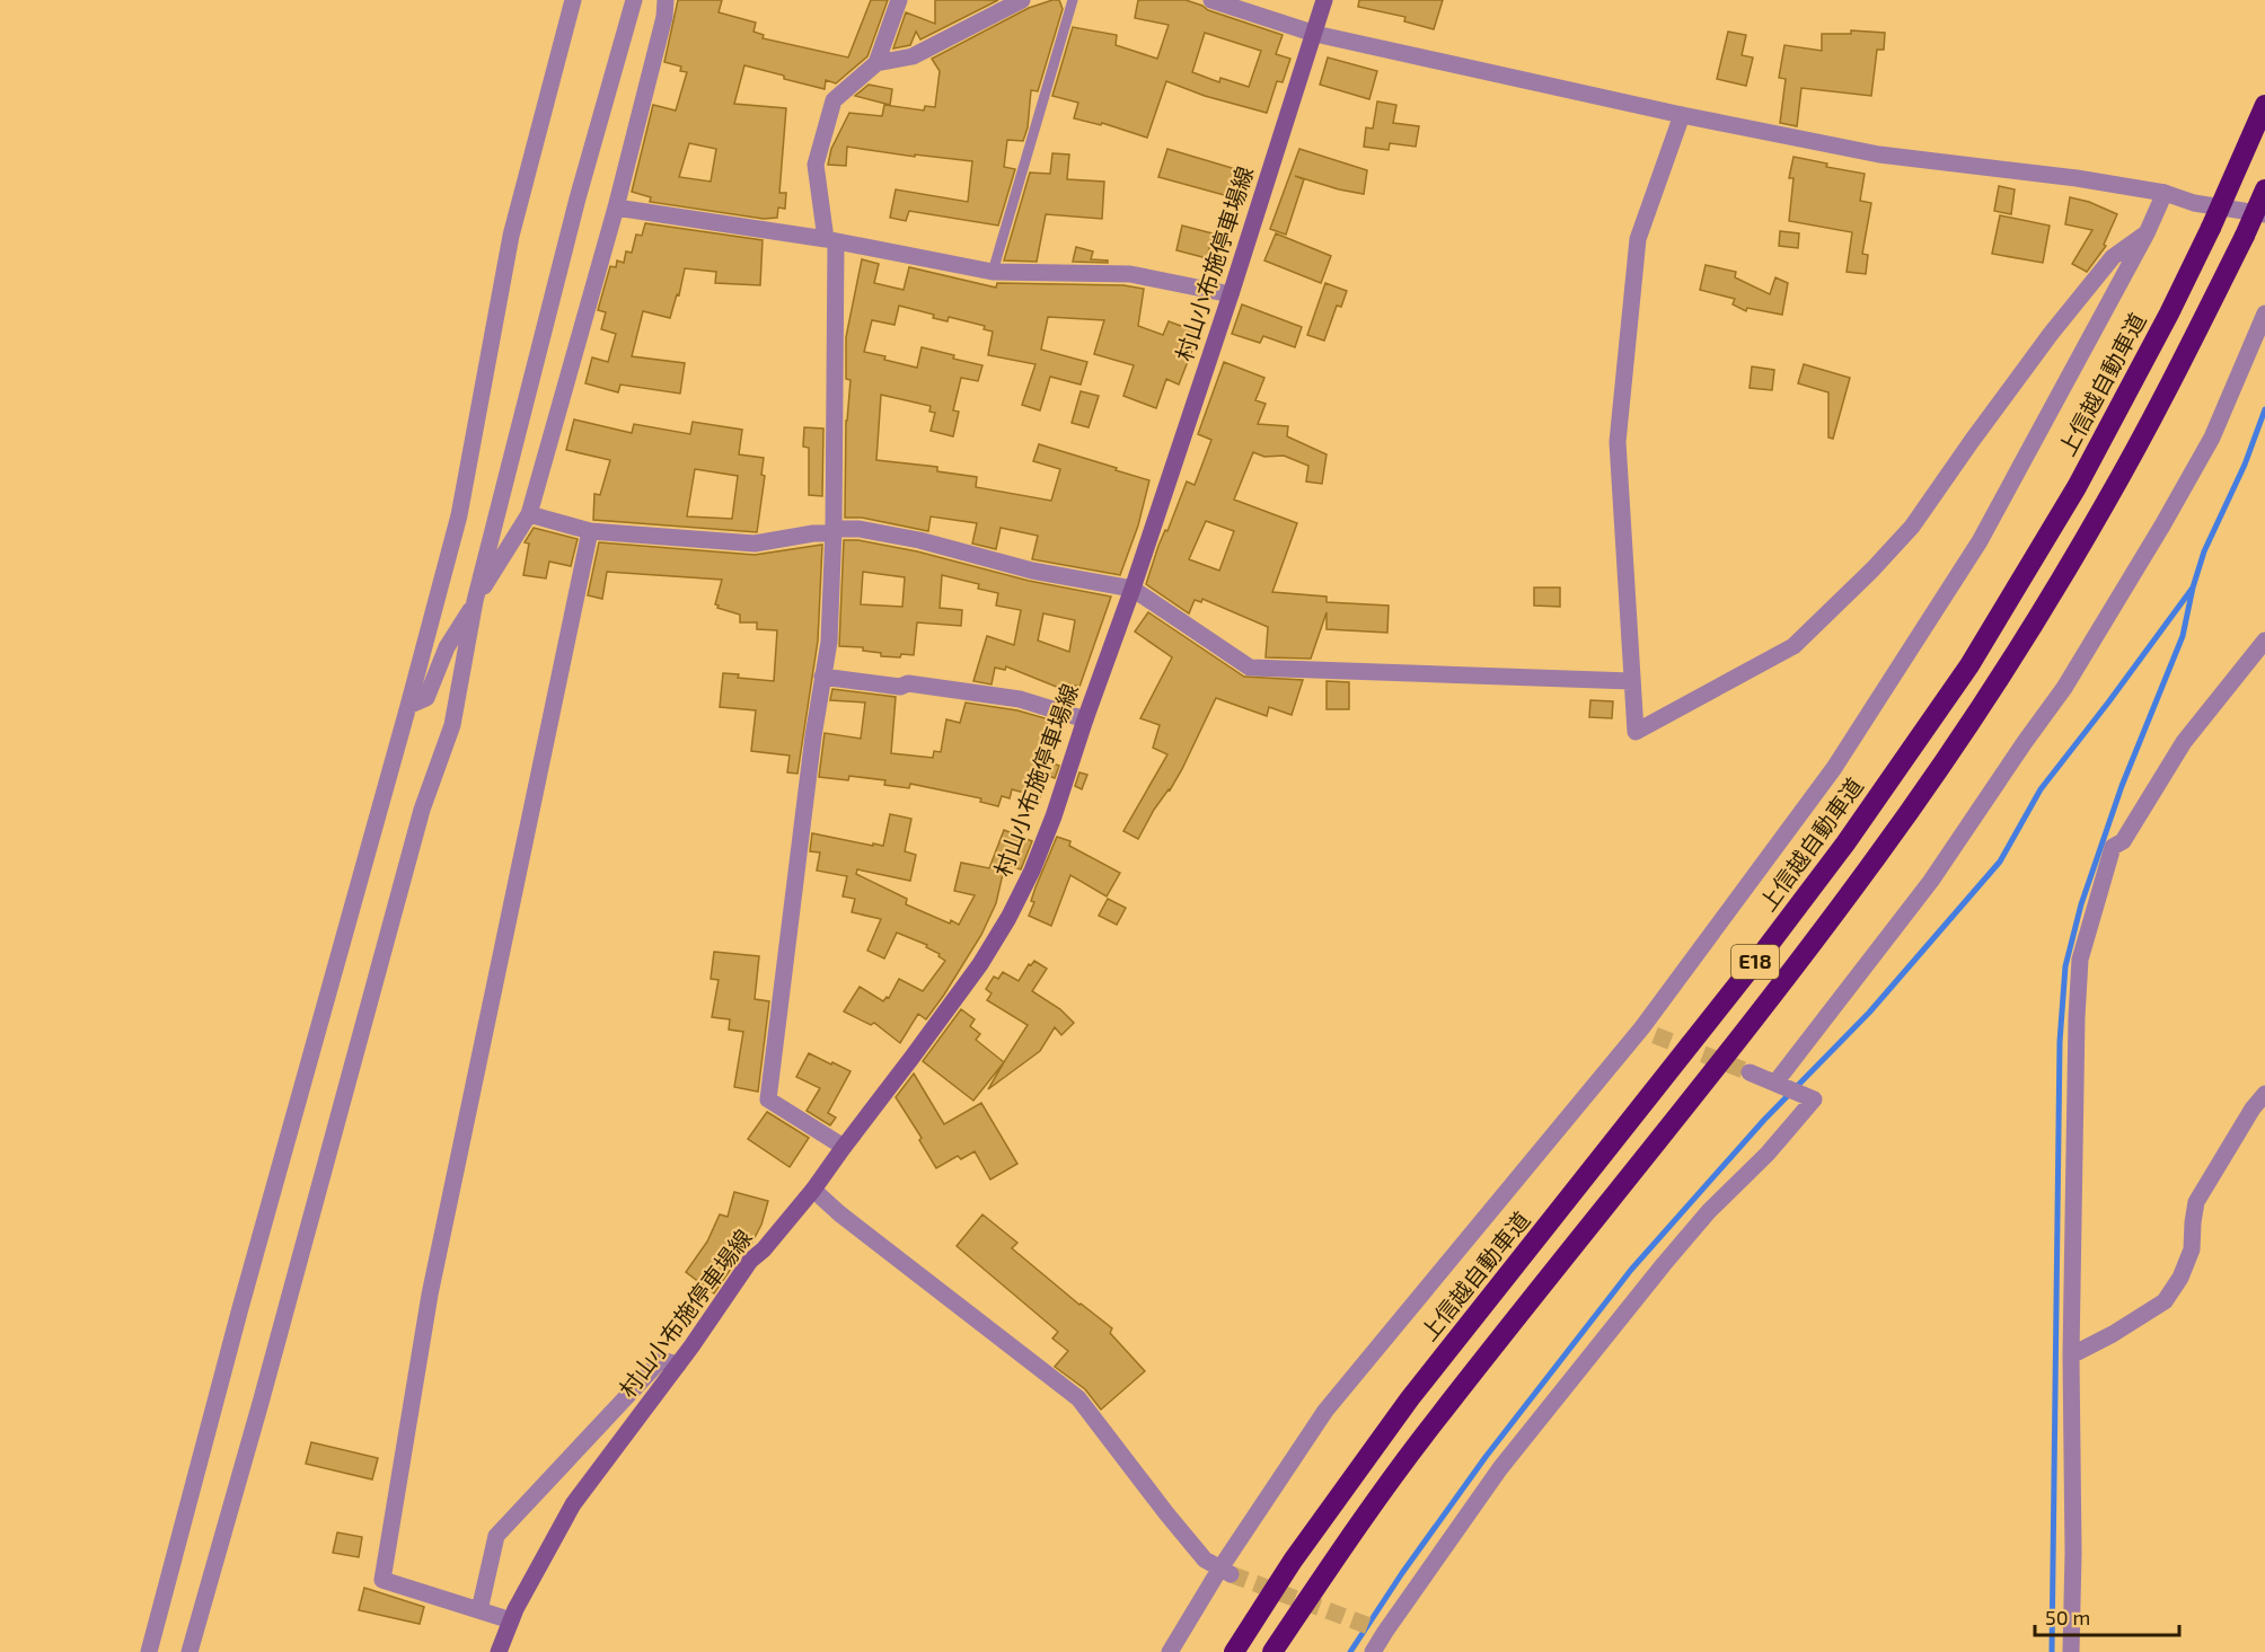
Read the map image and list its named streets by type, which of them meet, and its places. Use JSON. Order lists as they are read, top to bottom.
{
  "streets": {
    "highway": ["上信越自動車道", "E18"],
    "main road": ["村山小布施停車場線"]
  },
  "scale_bar": "50 m"
}
